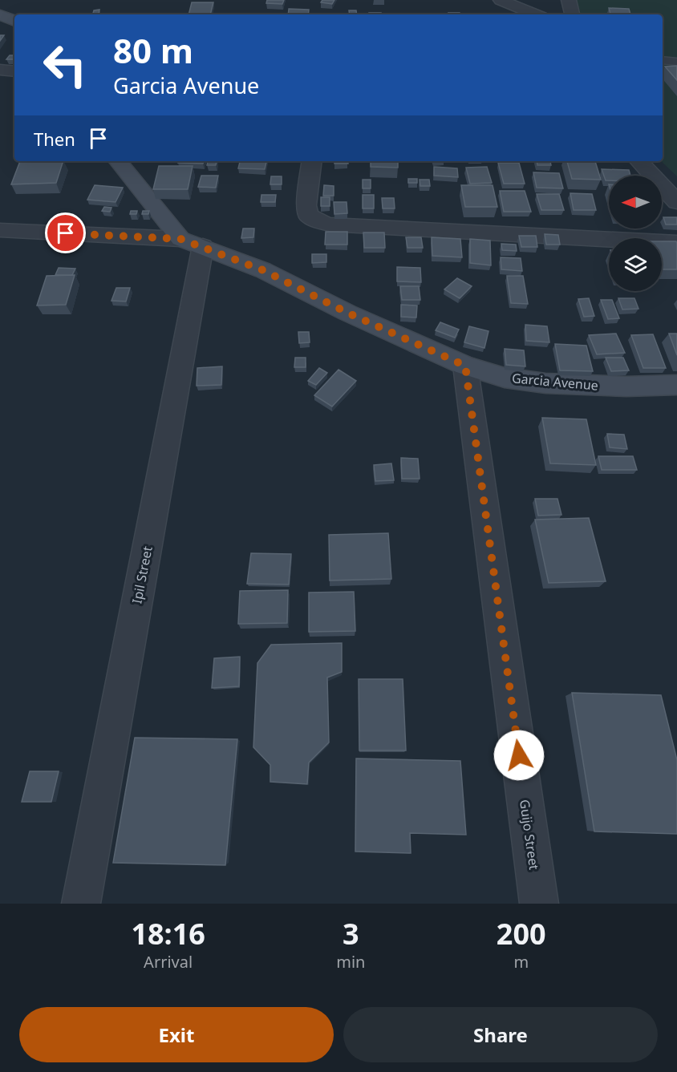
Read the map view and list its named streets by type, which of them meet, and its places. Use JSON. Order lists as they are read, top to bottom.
{
  "streets": {
    "street": ["Garcia Avenue", "Ipil Street", "Guijo Street"]
  },
  "crossings": [
    ["Garcia Avenue", "Ipil Street"],
    ["Garcia Avenue", "Guijo Street"]
  ],
  "north": "left",
  "page": {
    "turn": ["80 m", "Garcia Avenue"],
    "then": "Then",
    "eta": [
      "18:16",
      "Arrival",
      "3",
      "min",
      "200",
      "m"
    ],
    "buttons": ["Exit", "Share"]
  }
}
